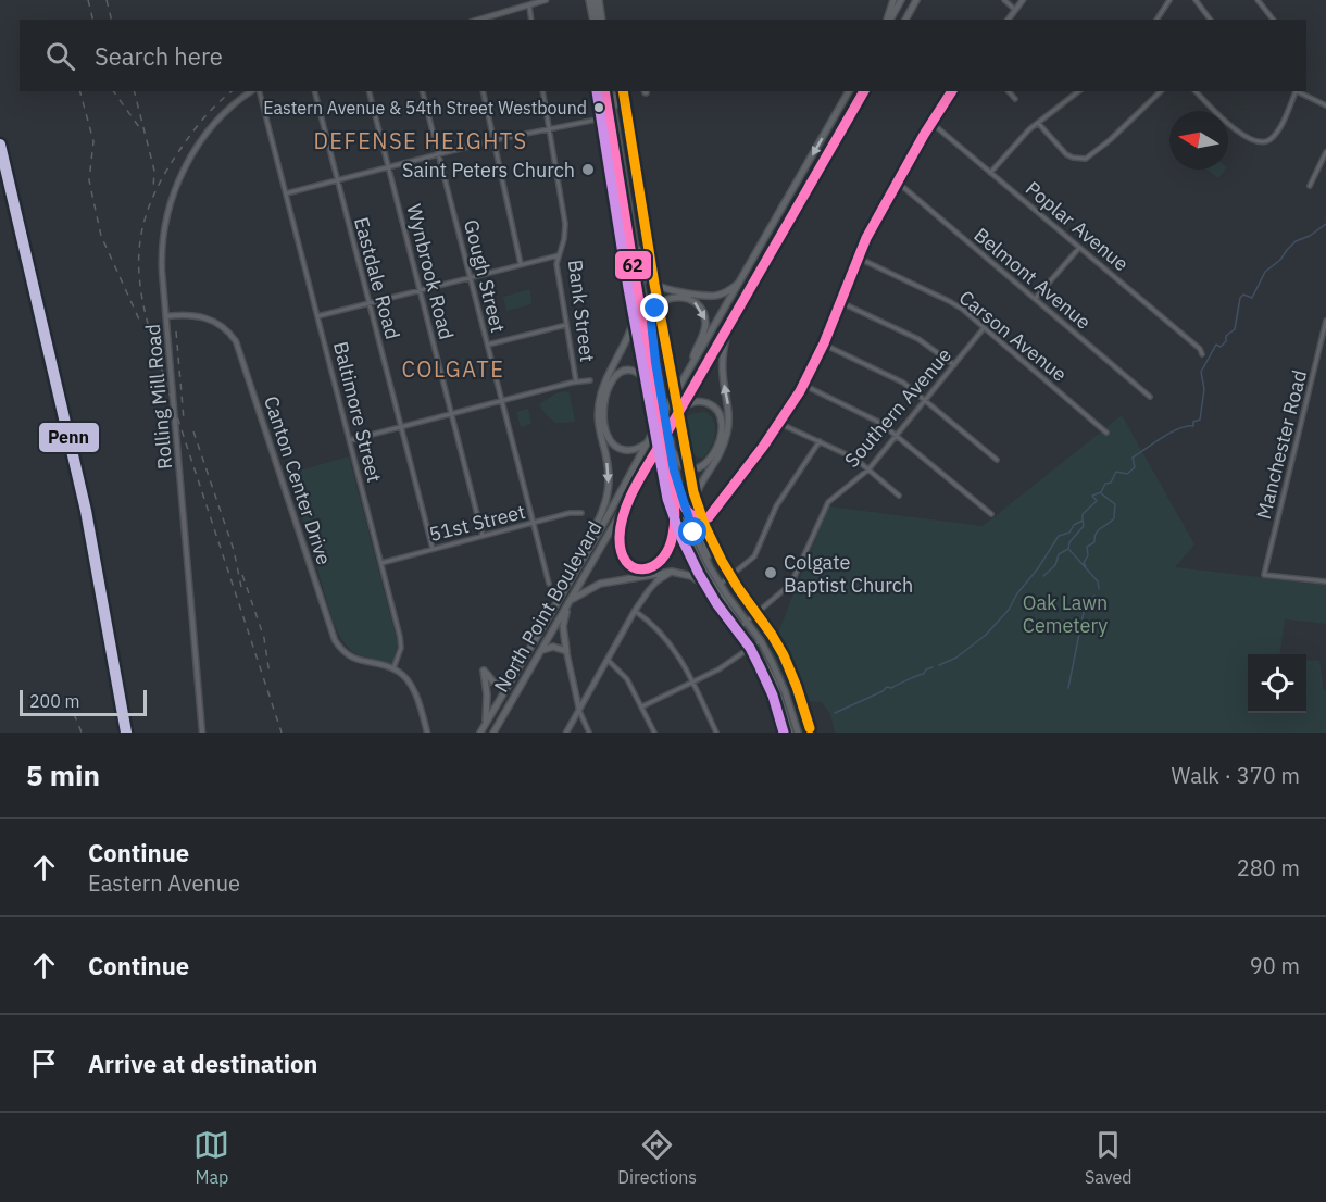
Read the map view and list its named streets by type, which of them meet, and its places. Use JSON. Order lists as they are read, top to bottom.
{
  "streets": {
    "main road": ["North Point Boulevard"],
    "street": [
      "Poplar Avenue",
      "Wynbrook Road",
      "Gough Street",
      "Eastdale Road",
      "Belmont Avenue",
      "Bank Street",
      "Carson Avenue",
      "Rolling Mill Road",
      "Southern Avenue",
      "Baltimore Street",
      "Manchester Road",
      "Canton Center Drive",
      "51st Street"
    ]
  },
  "crossings": [
    ["Wynbrook Road", "51st Street"],
    ["Gough Street", "51st Street"],
    ["Eastdale Road", "51st Street"],
    ["Carson Avenue", "Southern Avenue"],
    ["Rolling Mill Road", "Canton Center Drive"],
    ["Baltimore Street", "Canton Center Drive"],
    ["Baltimore Street", "51st Street"]
  ],
  "districts": ["DEFENSE HEIGHTS", "COLGATE"],
  "parks": ["Oak Lawn Cemetery"],
  "places": ["Eastern Avenue & 54th Street Westbound", "Saint Peters Church", "Colgate Baptist Church"],
  "lines": ["transit line 62", "transit line Penn"],
  "scale_bar": "200 m",
  "north": "left",
  "page": {
    "search": "Search here",
    "scale": "200 m",
    "heading": ["5 min", "Walk · 370 m"],
    "list": [
      ["Continue", "Eastern Avenue", "280 m"],
      ["Continue", "90 m"],
      "Arrive at destination"
    ],
    "nav": ["Map", "Directions", "Saved"]
  }
}
